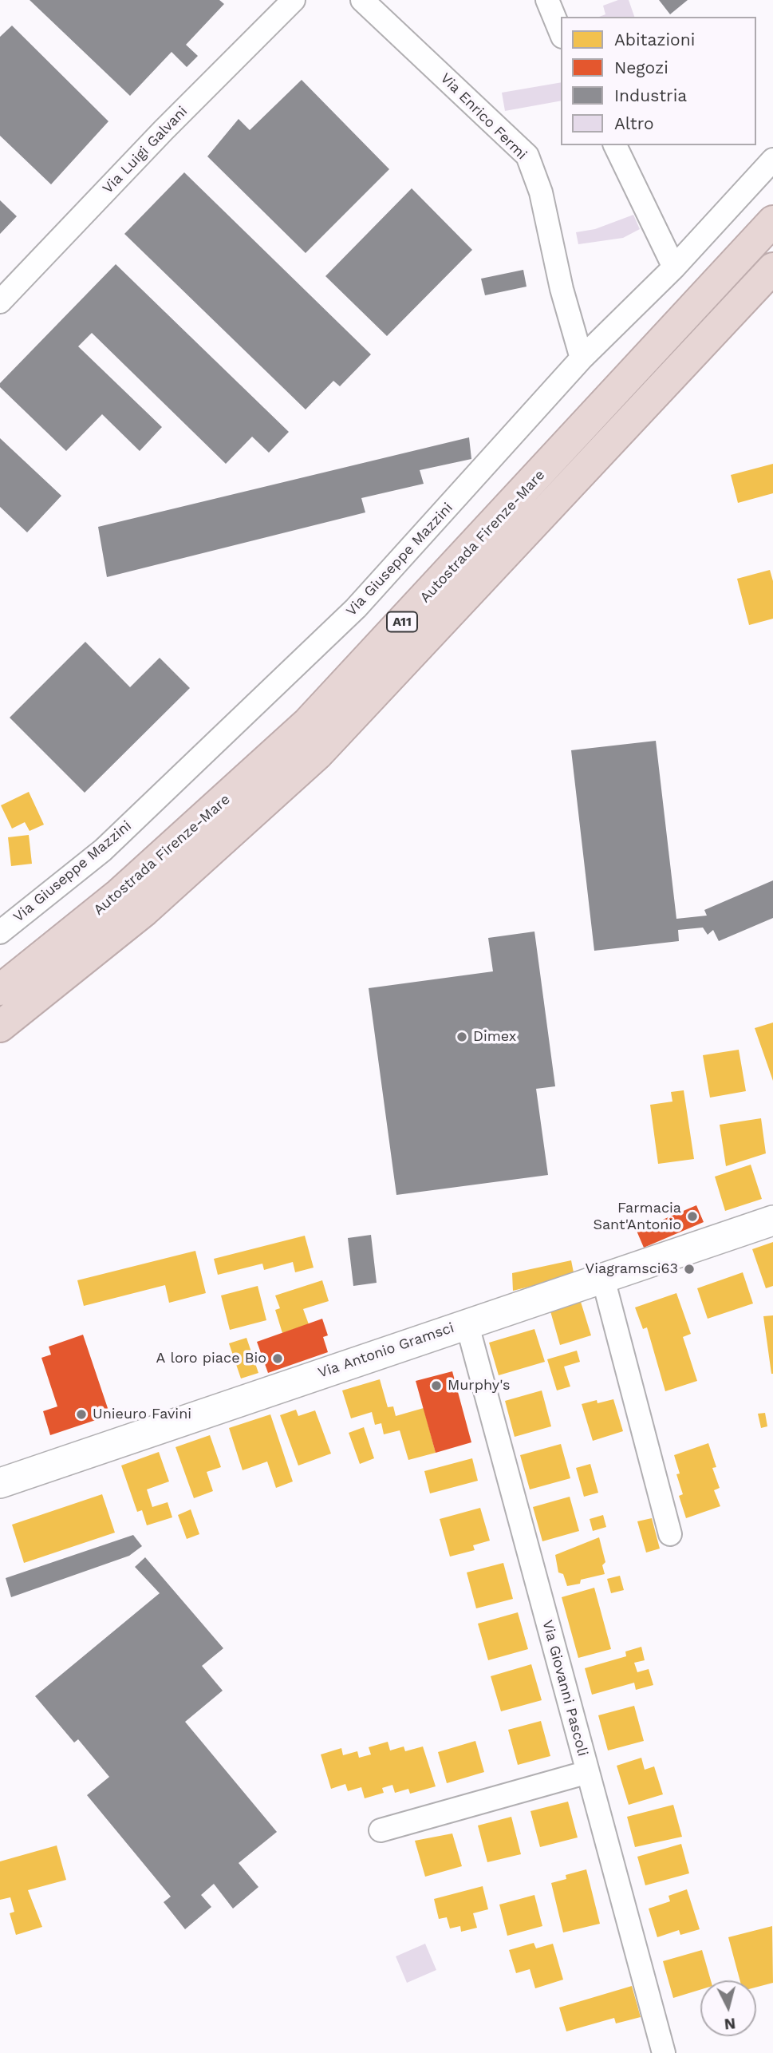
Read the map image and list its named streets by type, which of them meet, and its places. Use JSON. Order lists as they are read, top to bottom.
{
  "streets": {
    "highway": ["Autostrada Firenze-Mare", "A11"],
    "street": [
      "Via Enrico Fermi",
      "Via Luigi Galvani",
      "Via Giuseppe Mazzini",
      "Via Antonio Gramsci",
      "Via Giovanni Pascoli"
    ]
  },
  "crossings": [
    ["Via Enrico Fermi", "Via Giuseppe Mazzini"],
    ["Via Antonio Gramsci", "Via Giovanni Pascoli"]
  ],
  "places": [
    "Dimex",
    "Farmacia Sant'Antonio",
    "Viagramsci63",
    "A loro piace Bio",
    "Murphy's",
    "Unieuro Favini"
  ],
  "legend": [
    "Abitazioni",
    "Negozi",
    "Industria",
    "Altro"
  ],
  "north": "bottom"
}
